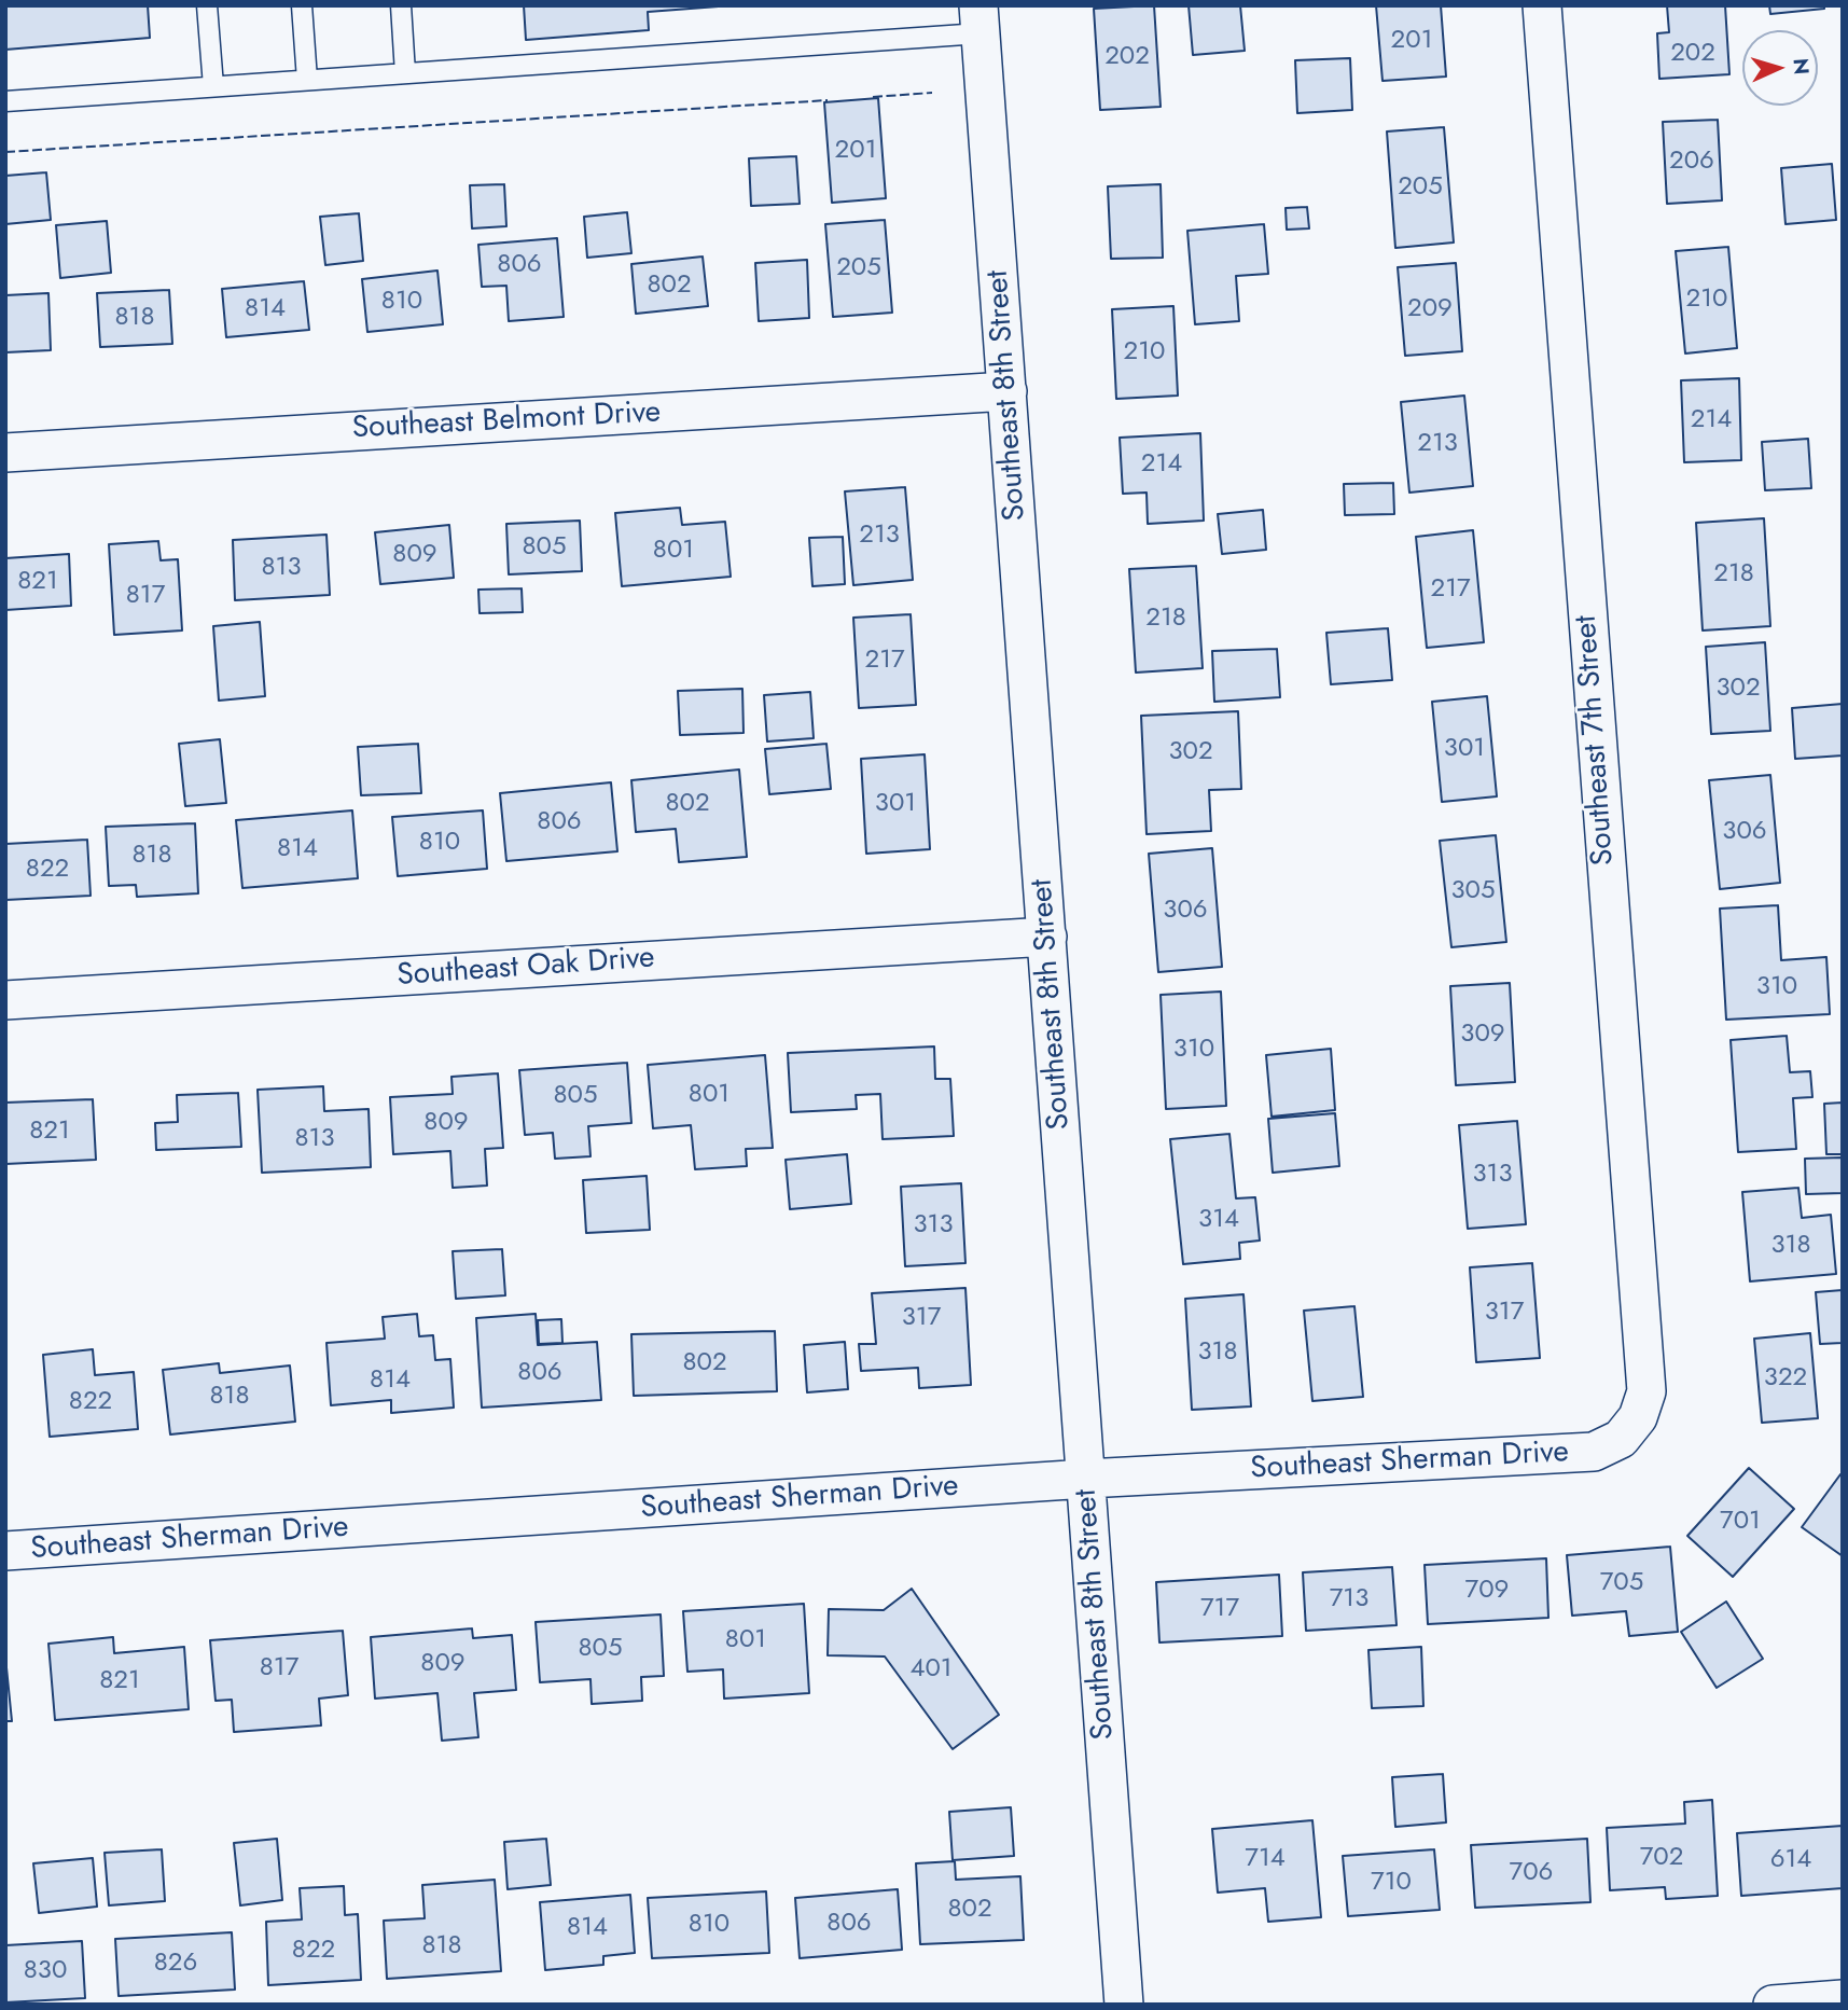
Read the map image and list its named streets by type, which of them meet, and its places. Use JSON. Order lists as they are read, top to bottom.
{
  "streets": {
    "street": [
      "Southeast 8th Street",
      "Southeast Belmont Drive",
      "Southeast 7th Street",
      "Southeast Oak Drive",
      "Southeast Sherman Drive"
    ]
  },
  "crossings": [
    ["Southeast 8th Street", "Southeast Belmont Drive"],
    ["Southeast 8th Street", "Southeast Oak Drive"],
    ["Southeast 8th Street", "Southeast Sherman Drive"],
    ["Southeast 7th Street", "Southeast Sherman Drive"]
  ],
  "house_numbers": [
    "201",
    "202",
    "202",
    "201",
    "206",
    "205",
    "806",
    "205",
    "802",
    "210",
    "810",
    "814",
    "209",
    "818",
    "210",
    "214",
    "213",
    "214",
    "213",
    "805",
    "801",
    "809",
    "813",
    "218",
    "821",
    "217",
    "817",
    "218",
    "217",
    "302",
    "301",
    "302",
    "802",
    "301",
    "806",
    "306",
    "810",
    "814",
    "818",
    "822",
    "305",
    "306",
    "310",
    "309",
    "310",
    "801",
    "805",
    "809",
    "821",
    "813",
    "313",
    "314",
    "313",
    "318",
    "317",
    "317",
    "318",
    "802",
    "806",
    "322",
    "814",
    "818",
    "822",
    "701",
    "705",
    "709",
    "713",
    "717",
    "801",
    "805",
    "809",
    "817",
    "401",
    "821",
    "702",
    "714",
    "614",
    "706",
    "710",
    "802",
    "806",
    "810",
    "814",
    "818",
    "822",
    "826",
    "830"
  ],
  "north": "right"
}
